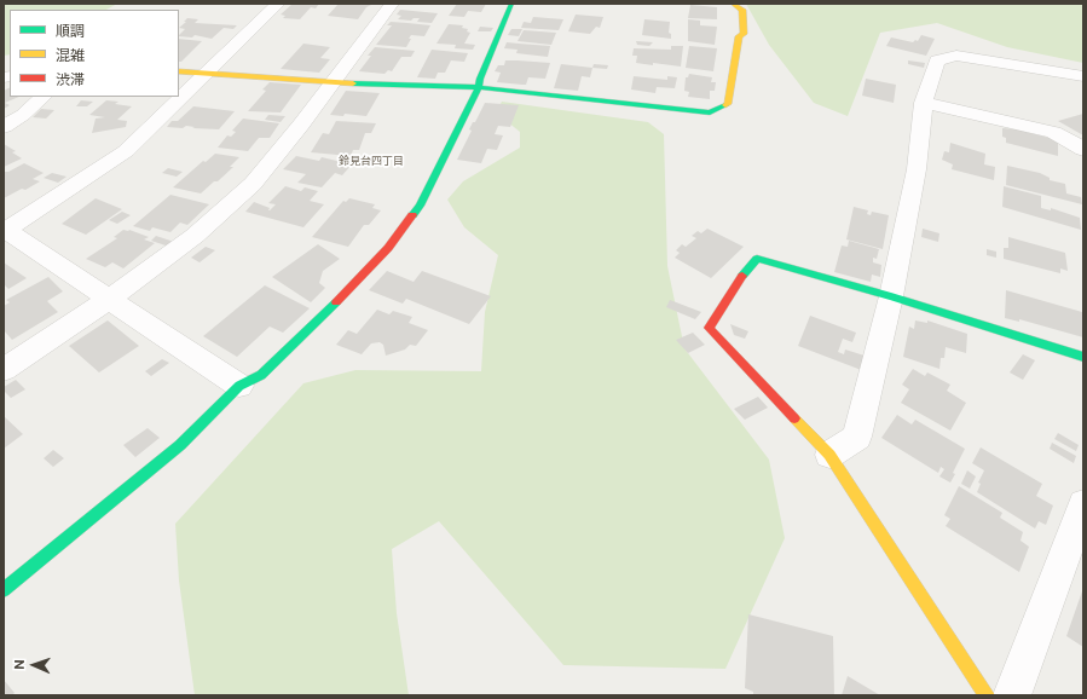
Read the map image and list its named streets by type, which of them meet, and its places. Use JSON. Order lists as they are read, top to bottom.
{
  "districts": ["鈴見台四丁目"],
  "legend": ["順調", "混雑", "渋滞"],
  "north": "left"
}
